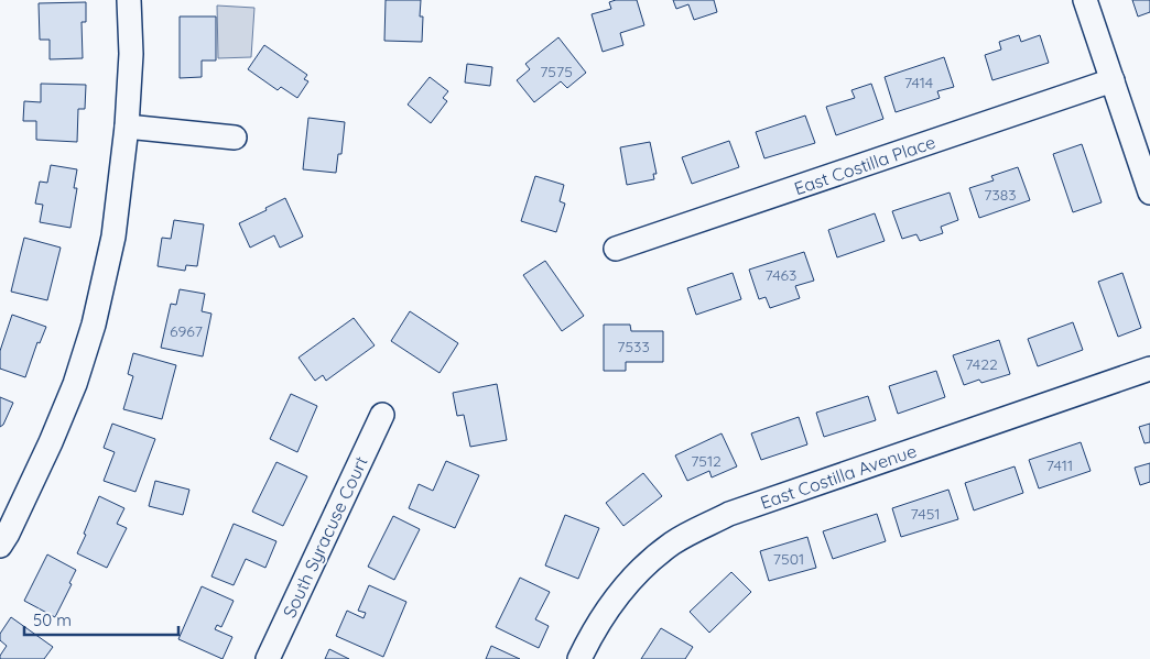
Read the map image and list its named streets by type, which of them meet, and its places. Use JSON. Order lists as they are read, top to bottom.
{
  "streets": {
    "street": ["East Costilla Place", "East Costilla Avenue", "South Syracuse Court"]
  },
  "house_numbers": [
    "7575",
    "7414",
    "7383",
    "7463",
    "6967",
    "7533",
    "7422",
    "7512",
    "7411",
    "7451",
    "7501"
  ],
  "scale_bar": "50 m"
}
